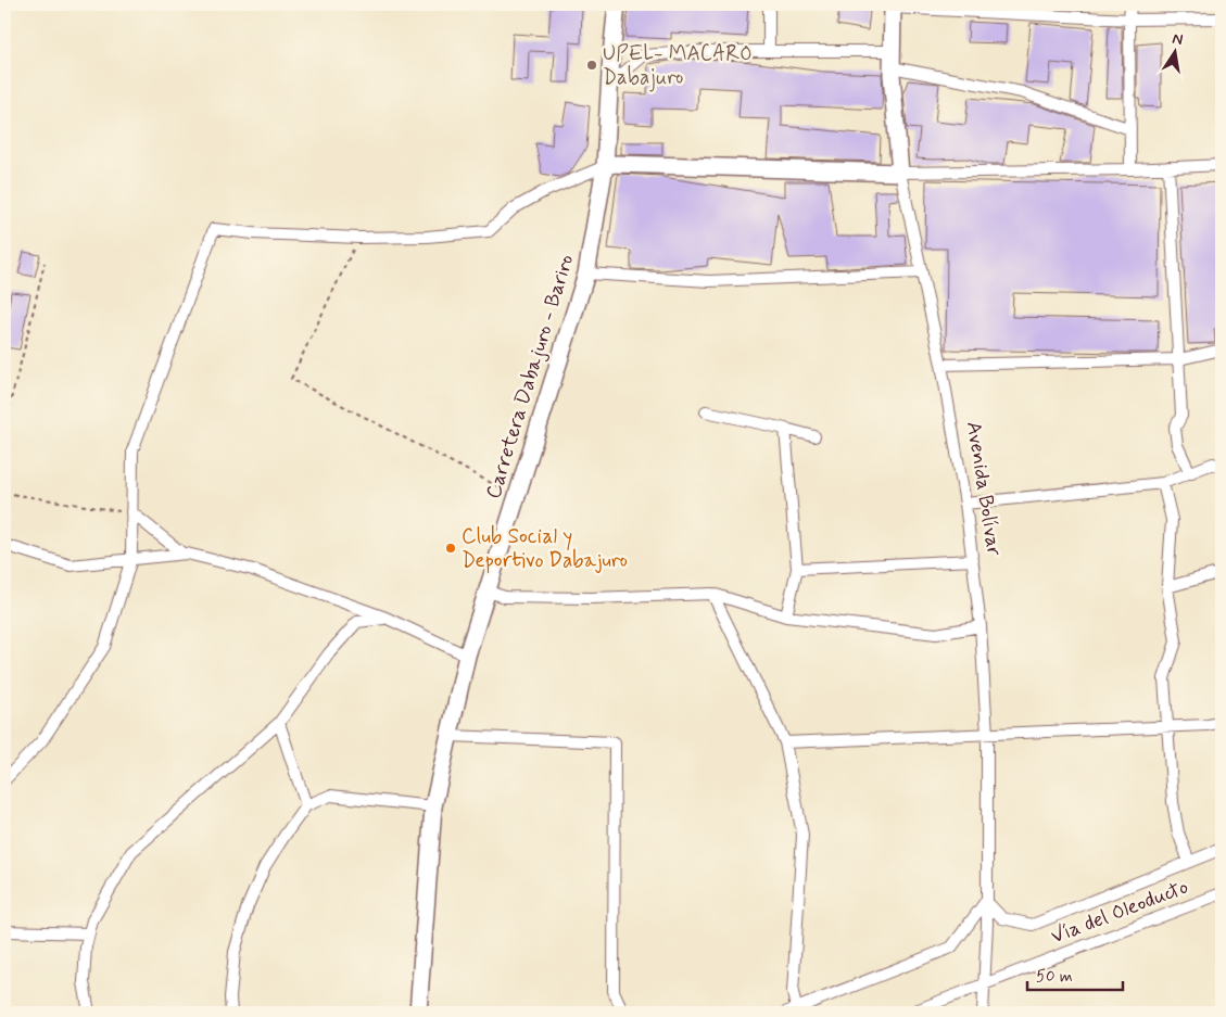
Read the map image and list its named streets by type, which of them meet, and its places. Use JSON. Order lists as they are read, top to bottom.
{
  "streets": {
    "street": ["Carretera Dabajuro - Bariro", "Avenida Bolívar", "Vía del Oleoducto"]
  },
  "crossings": [
    ["Avenida Bolívar", "Vía del Oleoducto"]
  ],
  "places": ["UPEL- MACARO Dabajuro", "Club Social y Deportivo Dabajuro"],
  "scale_bar": "50 m",
  "north": "top"
}
